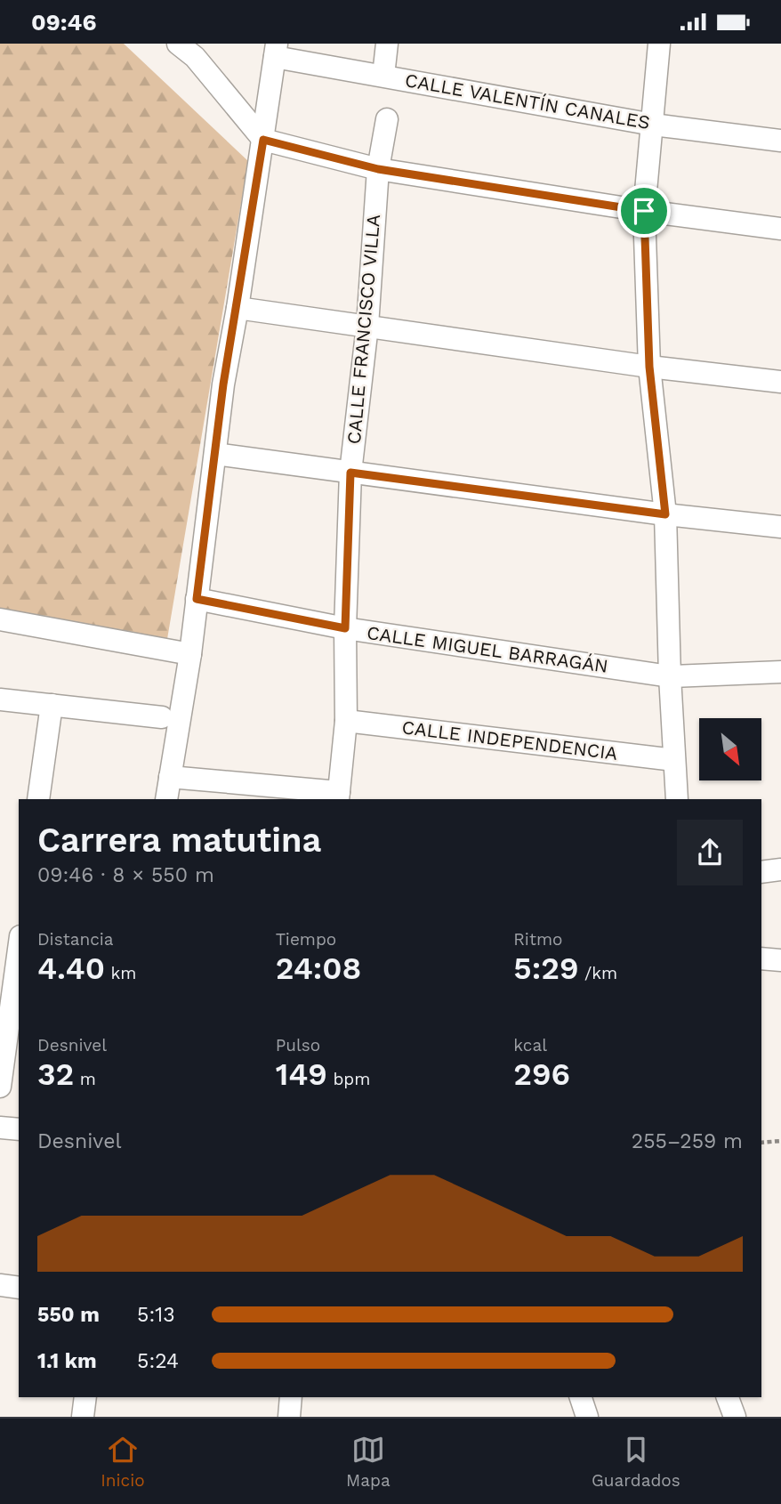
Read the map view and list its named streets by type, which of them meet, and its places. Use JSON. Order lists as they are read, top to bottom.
{
  "streets": {
    "street": [
      "CALLE VALENTÍN CANALES",
      "CALLE FRANCISCO VILLA",
      "CALLE MIGUEL BARRAGÁN",
      "CALLE INDEPENDENCIA"
    ]
  },
  "crossings": [
    ["CALLE FRANCISCO VILLA", "CALLE MIGUEL BARRAGÁN"],
    ["CALLE FRANCISCO VILLA", "CALLE INDEPENDENCIA"]
  ],
  "north": "bottom right",
  "page": {
    "status": "09:46",
    "heading": ["Carrera matutina", "09:46 · 8 × 550 m"],
    "stats": [
      ["Distancia", "4.40 km"],
      ["Tiempo", "24:08"],
      ["Ritmo", "5:29 /km"],
      ["Desnivel", "32 m"],
      ["Pulso", "149 bpm"],
      ["kcal", "296"]
    ],
    "chart": ["Desnivel", "255–259 m"],
    "list": [
      {
        "name": "550 m",
        "note": "5:13"
      },
      {
        "name": "1.1 km",
        "note": "5:24"
      }
    ],
    "tabs": ["Inicio", "Mapa", "Guardados"]
  }
}
